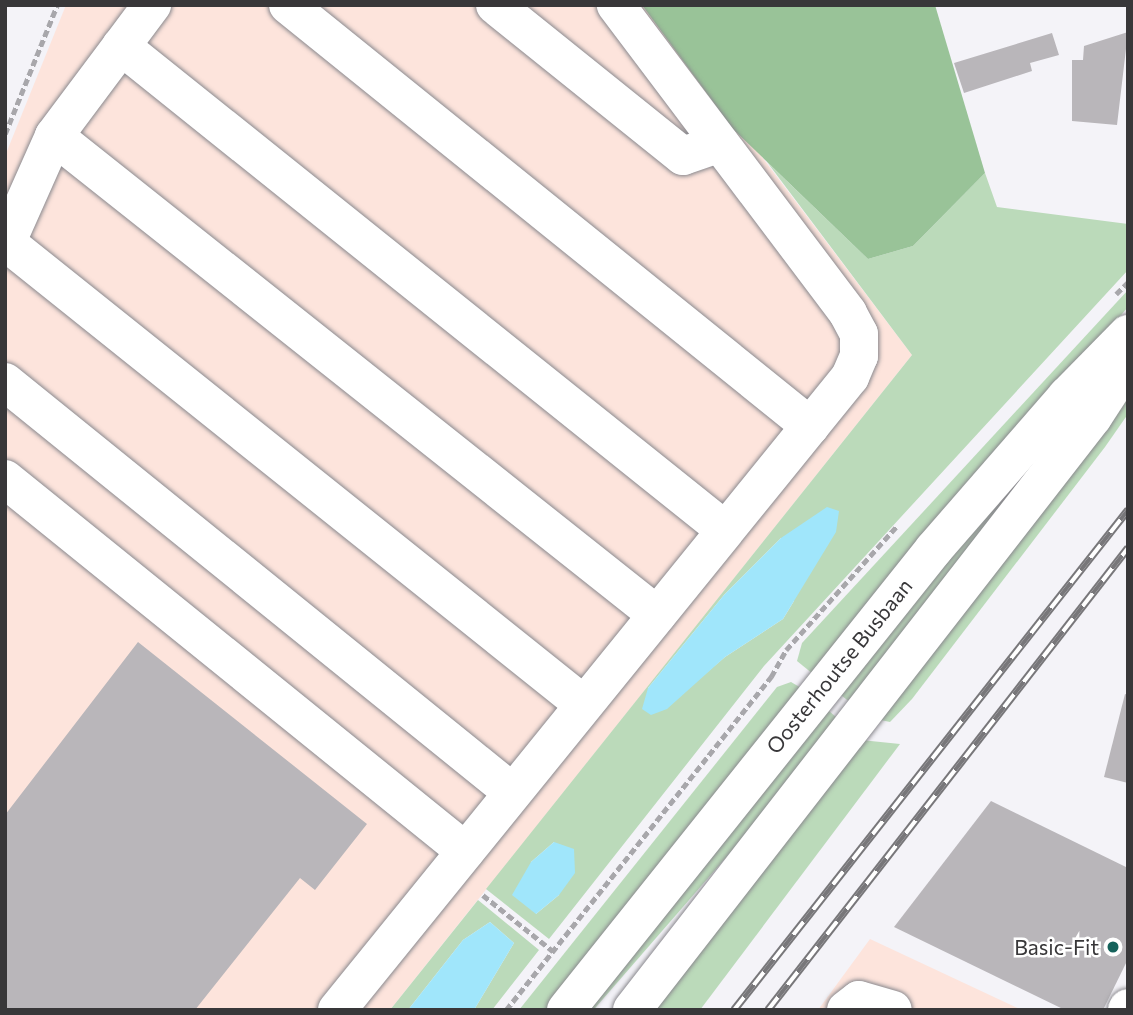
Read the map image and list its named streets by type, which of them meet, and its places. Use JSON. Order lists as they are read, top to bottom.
{
  "streets": {
    "lane": ["Oosterhoutse Busbaan"]
  },
  "places": ["Basic-Fit"]
}
